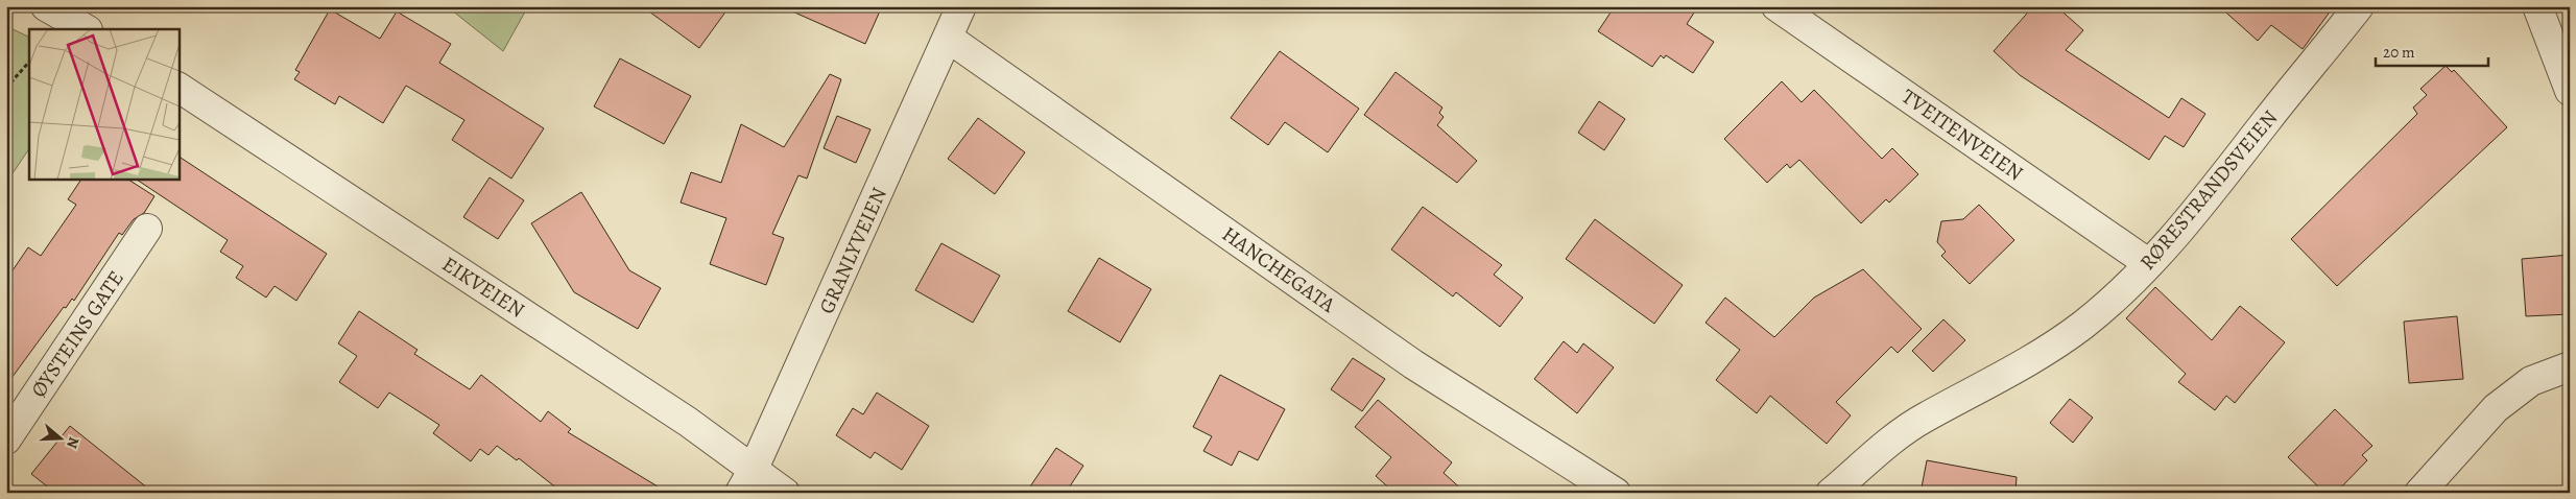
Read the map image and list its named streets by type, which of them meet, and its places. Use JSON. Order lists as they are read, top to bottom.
{
  "streets": {
    "street": [
      "TVEITENVEIEN",
      "RØRESTRANDSVEIEN",
      "GRANLYVEIEN",
      "HANCHEGATA",
      "EIKVEIEN",
      "ØYSTEINS GATE"
    ]
  },
  "crossings": [
    ["TVEITENVEIEN", "RØRESTRANDSVEIEN"],
    ["GRANLYVEIEN", "HANCHEGATA"],
    ["GRANLYVEIEN", "EIKVEIEN"]
  ],
  "scale_bar": "20 m",
  "north": "right"
}
